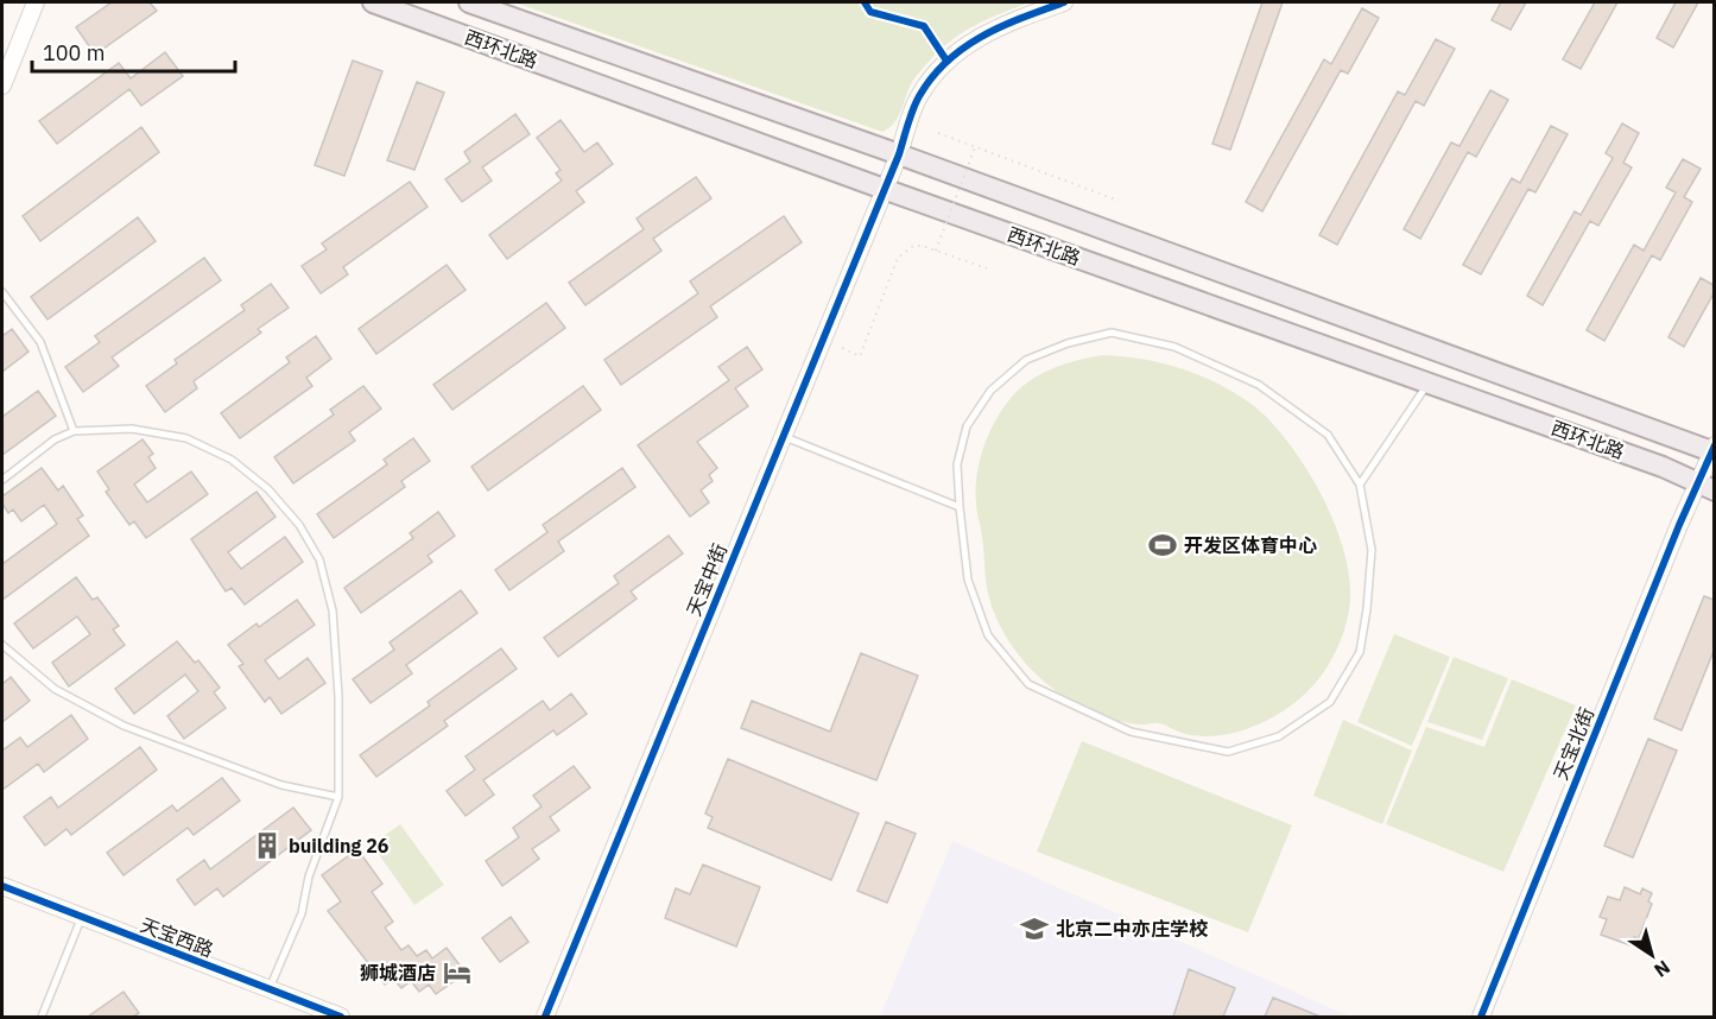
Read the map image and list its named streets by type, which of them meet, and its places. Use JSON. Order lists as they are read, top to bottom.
{
  "streets": {
    "main road": ["西环北路"],
    "street": ["天宝中街", "天宝北街", "天宝西路"]
  },
  "crossings": [
    ["西环北路", "天宝中街"],
    ["西环北路", "天宝北街"]
  ],
  "places": {
    "sports": ["开发区体育中心"],
    "building": ["building 26"],
    "school or university": ["北京二中亦庄学校"],
    "hotel": ["狮城酒店"]
  },
  "scale_bar": "100 m",
  "north": "bottom right"
}
